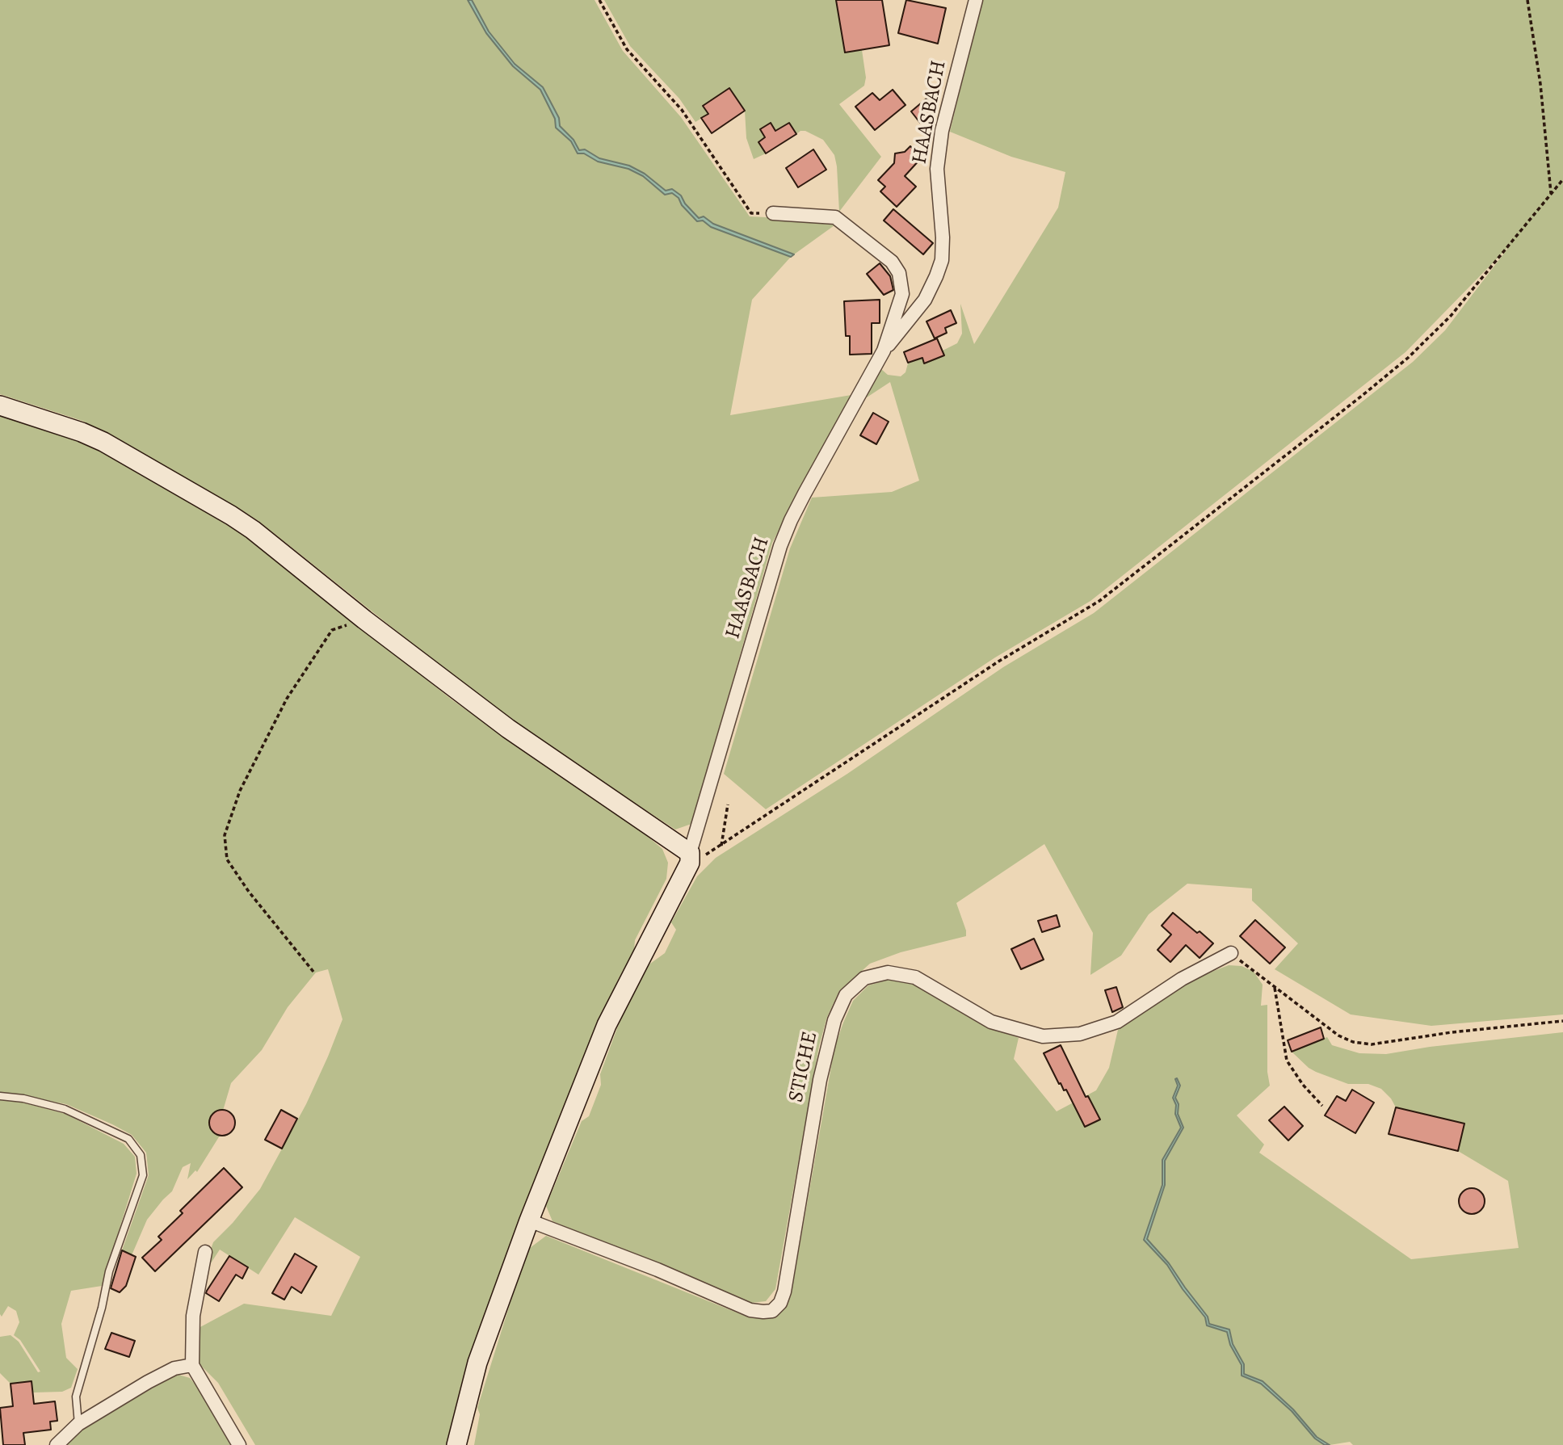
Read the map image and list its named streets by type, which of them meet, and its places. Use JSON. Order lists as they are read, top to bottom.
{
  "streets": {
    "street": ["HAASBACH", "STICHE"]
  }
}
